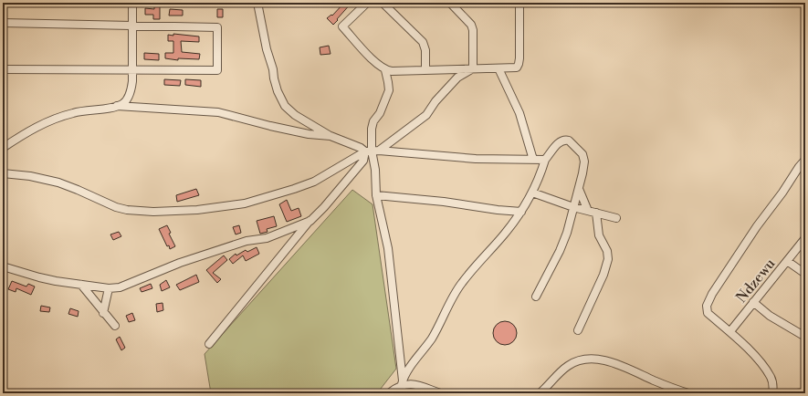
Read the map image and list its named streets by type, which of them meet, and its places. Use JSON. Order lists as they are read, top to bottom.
{
  "streets": {
    "street": ["Ndzewu"]
  }
}
